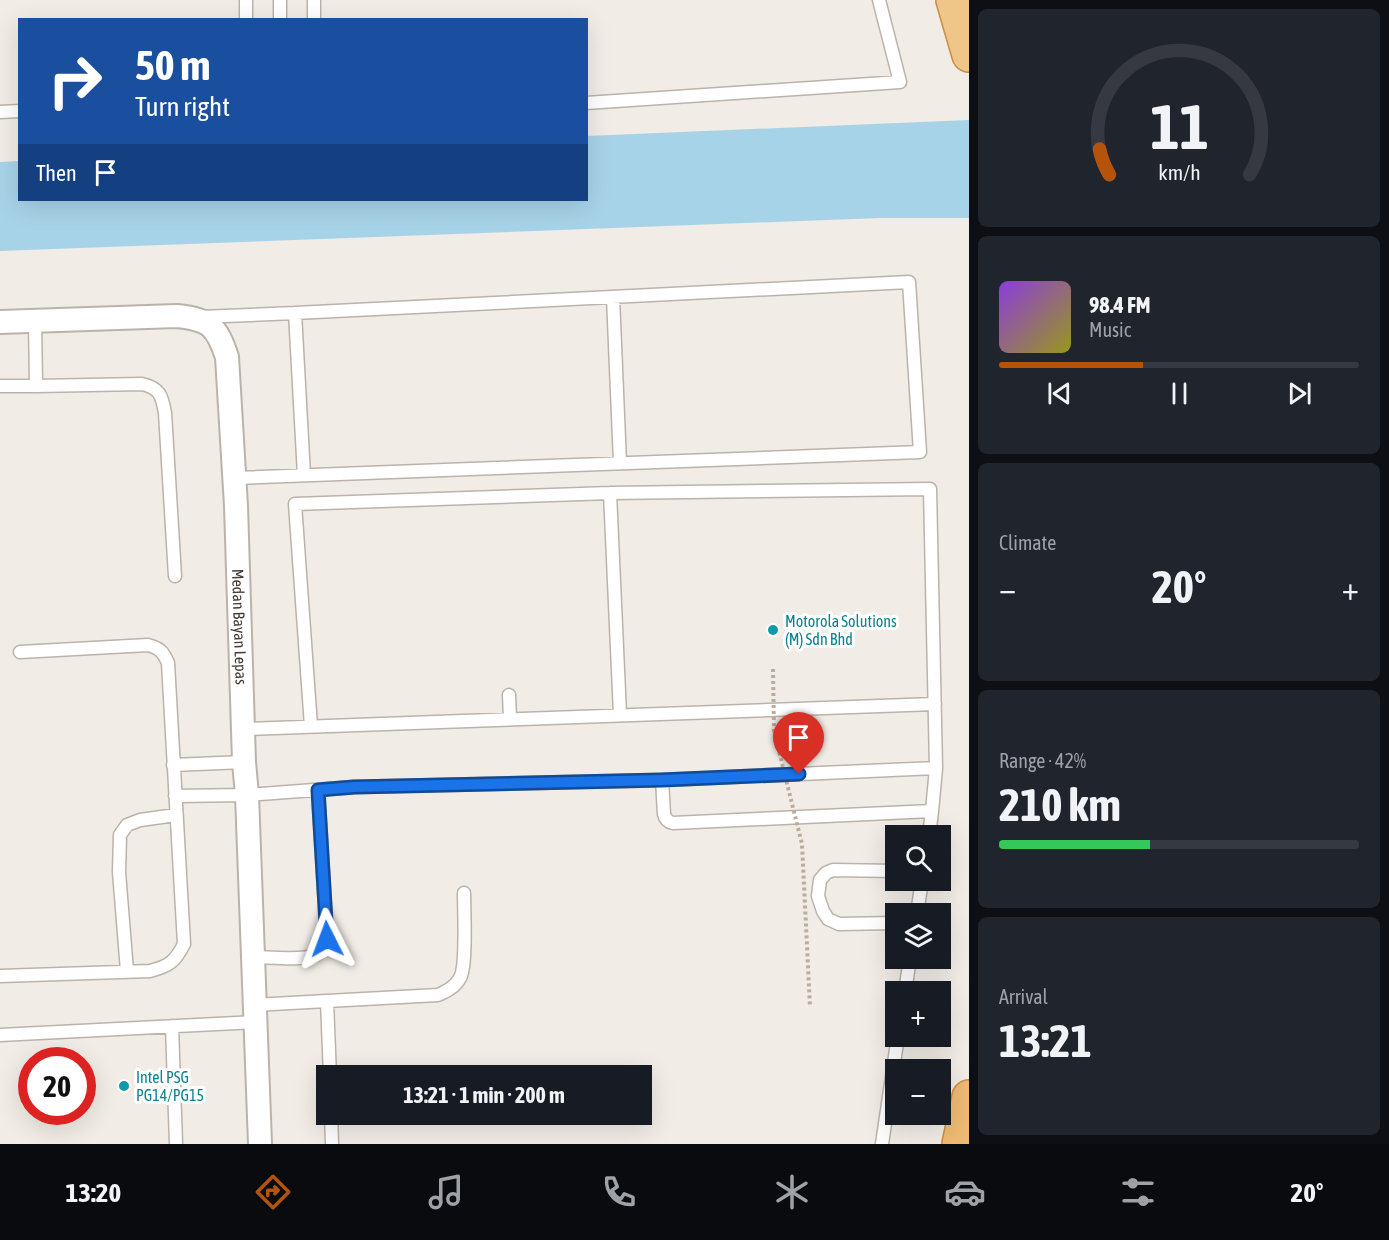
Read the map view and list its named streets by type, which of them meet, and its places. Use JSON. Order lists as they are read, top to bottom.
{
  "streets": {
    "street": ["Medan Bayan Lepas"]
  },
  "places": ["Motorola Solutions (M) Sdn Bhd", "Intel PSG PG14/PG15"],
  "page": {
    "turn": ["50 m", "Turn right"],
    "then": "Then",
    "song": ["98.4 FM", "Music"],
    "tile": [
      "Climate",
      ["Range · 42%", "210 km"],
      ["Arrival", "13:21"]
    ],
    "heat": ["−", "20°", "+"],
    "map_buttons": ["+", "−"],
    "limit": "20",
    "trip": "13:21 · 1 min · 200 m",
    "tabs": ["13:20", "20°"],
    "gauge": ["11", "km/h"]
  }
}
